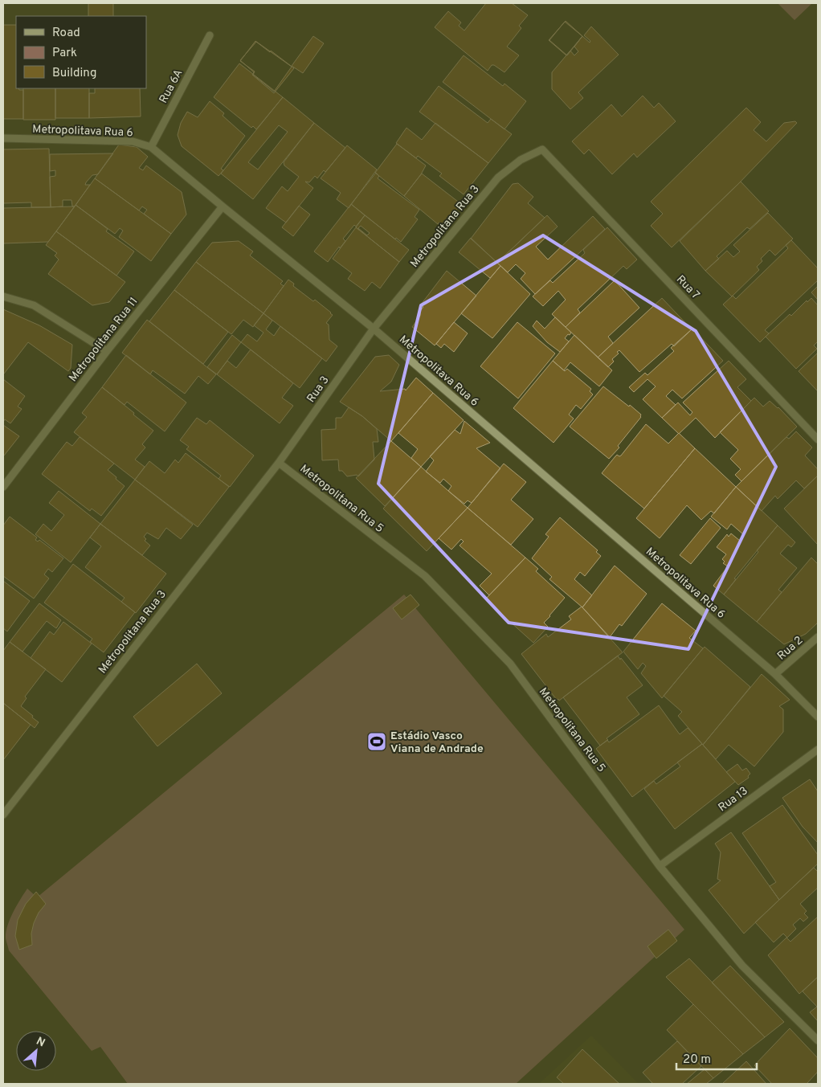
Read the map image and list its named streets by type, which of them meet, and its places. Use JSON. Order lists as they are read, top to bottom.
{
  "streets": {
    "street": [
      "Rua 6A",
      "Metropolitava Rua 6",
      "Metropolitana Rua 3",
      "Rua 7",
      "Metropolitana Rua 11",
      "Rua 3",
      "Metropolitana Rua 5",
      "Rua 2",
      "Rua 13"
    ]
  },
  "crossings": [
    ["Rua 6A", "Metropolitava Rua 6"],
    ["Metropolitava Rua 6", "Metropolitana Rua 3"],
    ["Metropolitava Rua 6", "Metropolitana Rua 11"],
    ["Metropolitava Rua 6", "Rua 3"],
    ["Metropolitava Rua 6", "Rua 2"],
    ["Metropolitana Rua 3", "Rua 7"],
    ["Metropolitana Rua 3", "Rua 3"],
    ["Metropolitana Rua 3", "Metropolitana Rua 5"],
    ["Rua 3", "Metropolitana Rua 5"],
    ["Metropolitana Rua 5", "Rua 13"]
  ],
  "places": {
    "sports": ["Estádio Vasco Viana de Andrade"]
  },
  "legend": ["Road", "Park", "Building"],
  "scale_bar": "20 m",
  "north": "top right"
}
